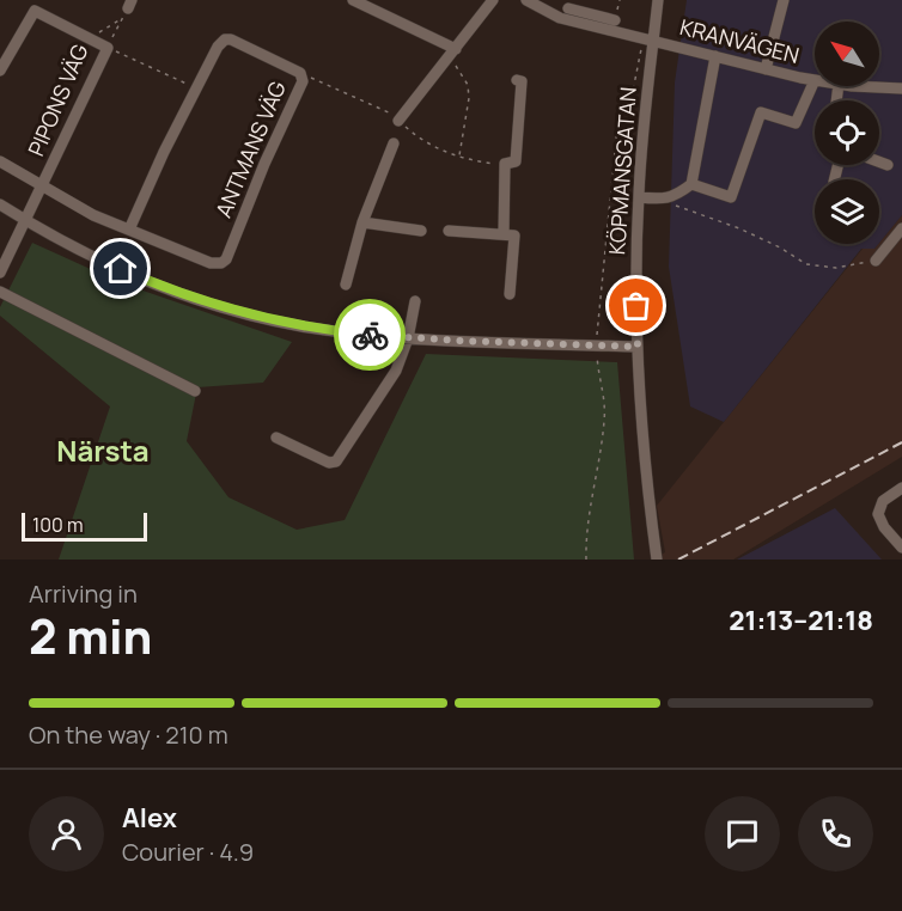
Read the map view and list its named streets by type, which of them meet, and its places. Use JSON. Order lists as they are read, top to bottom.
{
  "streets": {
    "street": [
      "KRANVÄGEN",
      "PIPONS VÄG",
      "ANTMANS VÄG",
      "KÖPMANSGATAN"
    ]
  },
  "crossings": [
    ["KRANVÄGEN", "KÖPMANSGATAN"],
    ["PIPONS VÄG", "ANTMANS VÄG"]
  ],
  "districts": ["Närsta"],
  "scale_bar": "100 m",
  "north": "top left",
  "page": {
    "scale": "100 m",
    "heading": ["2 min", "Arriving in", "21:13–21:18"],
    "panel": ["Alex", "Courier · 4.9"],
    "bar": "On the way · 210 m"
  }
}
